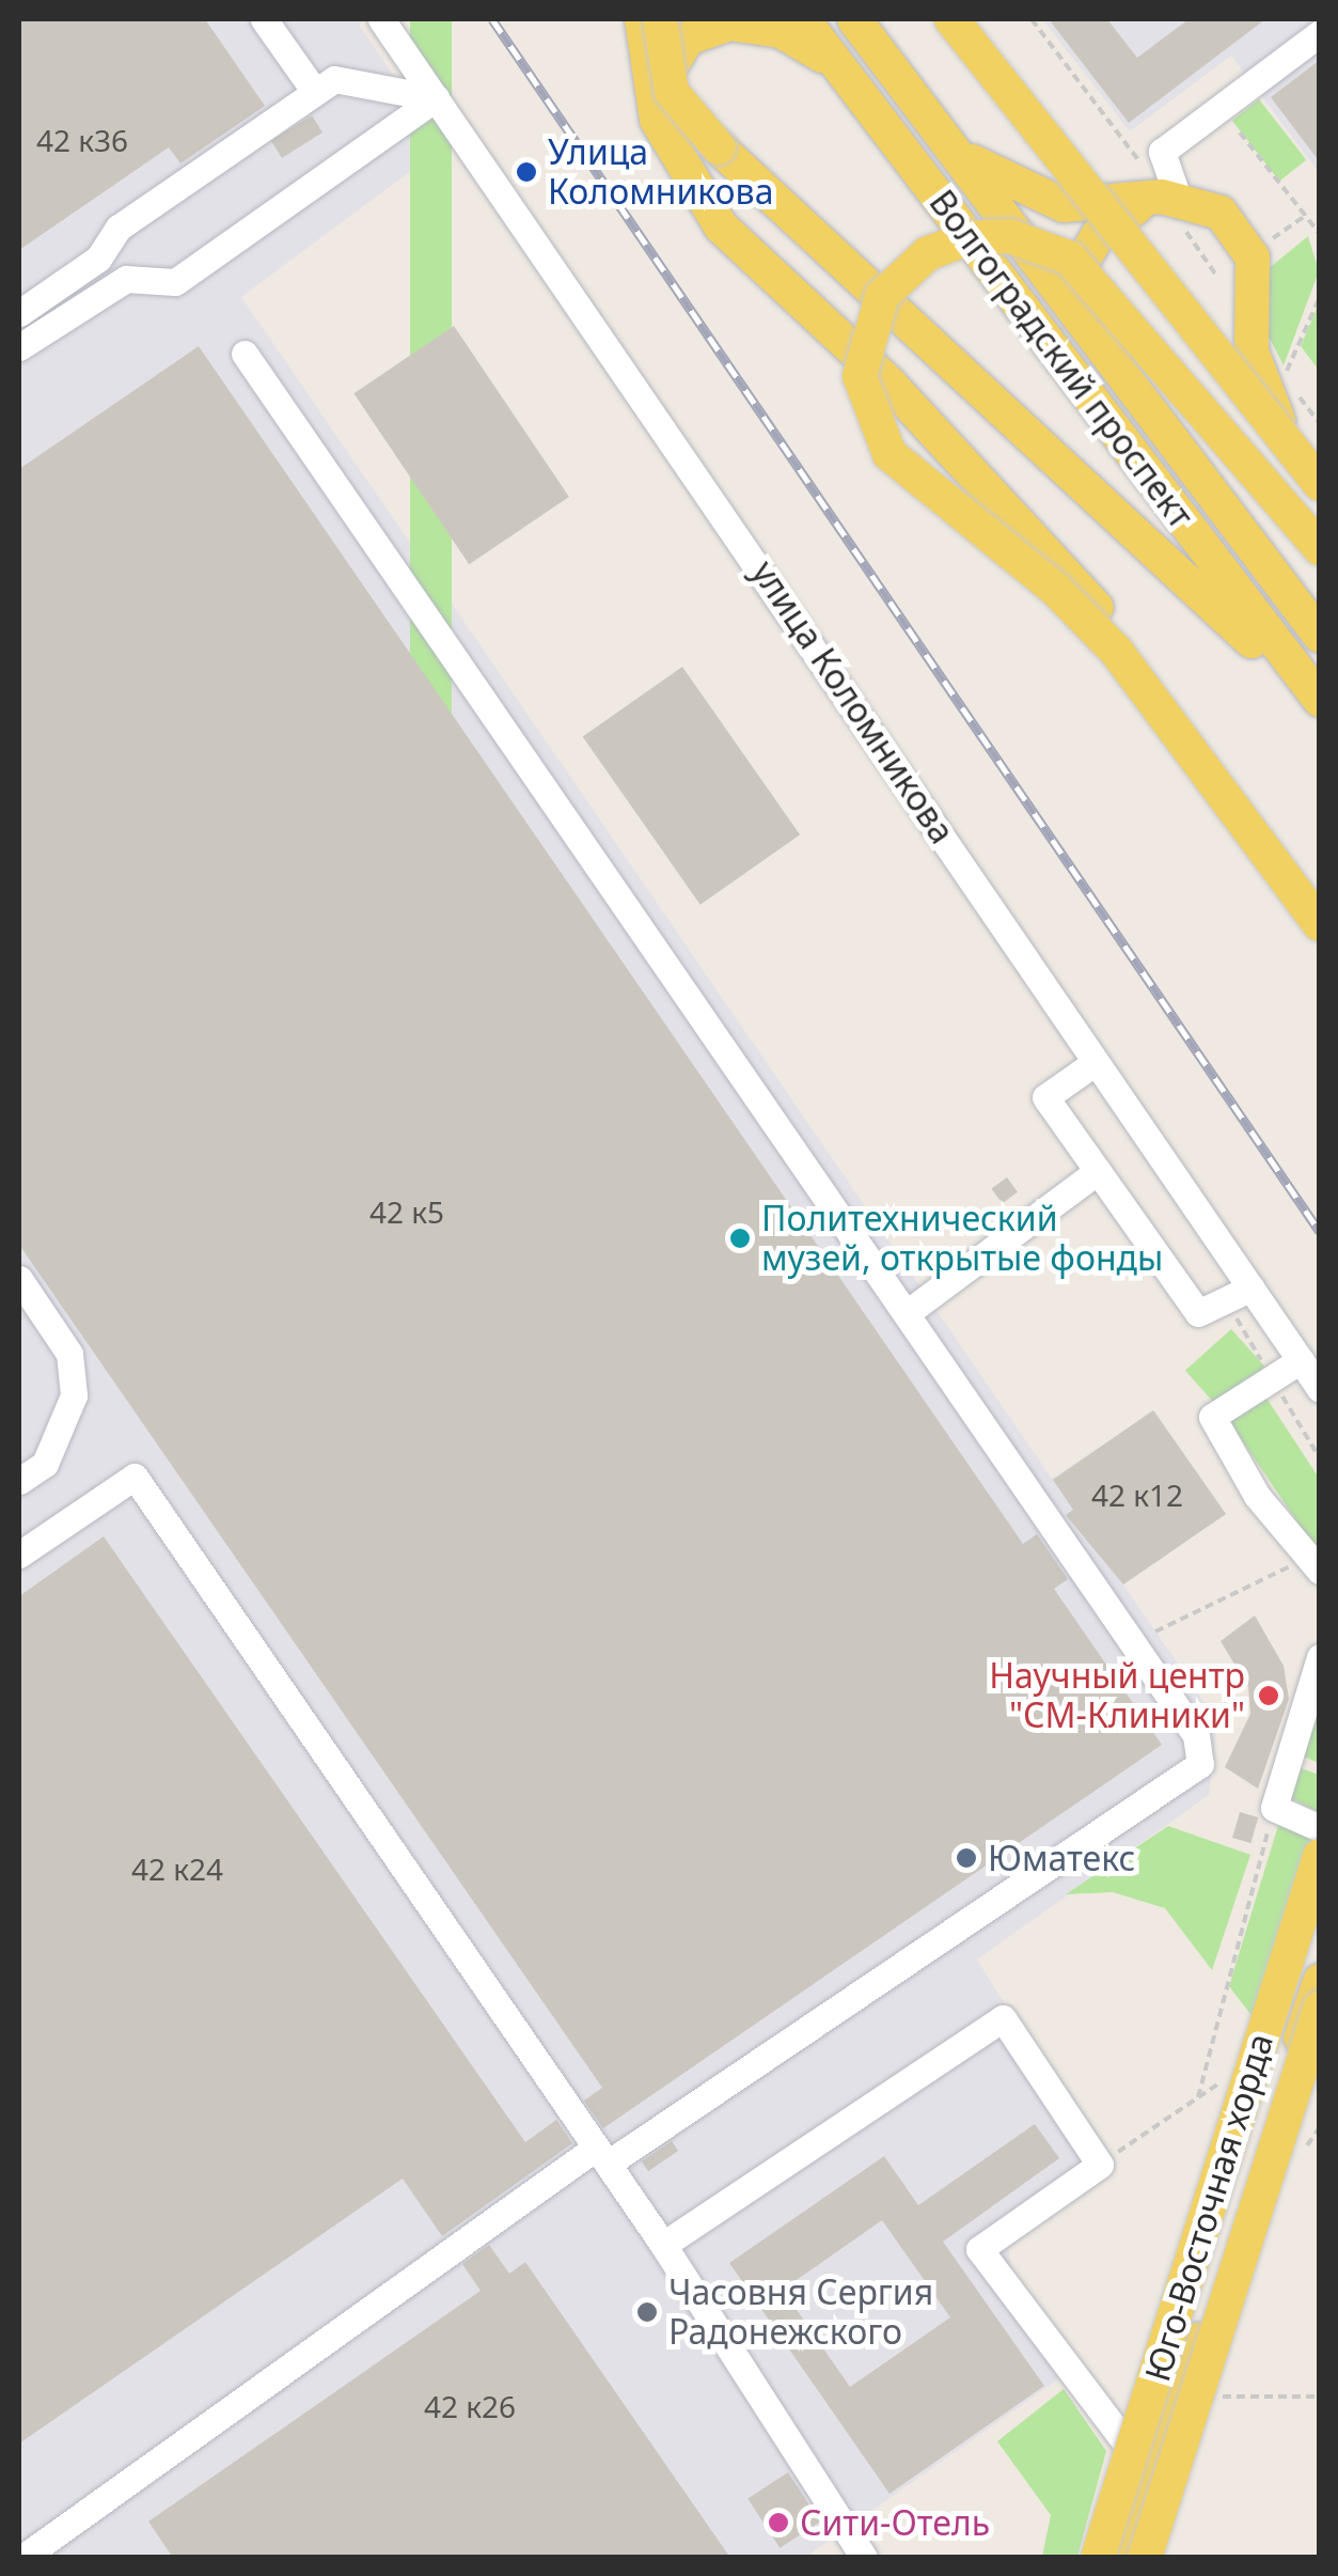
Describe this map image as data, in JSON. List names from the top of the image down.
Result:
{
  "streets": {
    "main road": ["Волгоградский проспект", "Юго-Восточная хорда"],
    "street": ["улица Коломникова"]
  },
  "places": [
    "Улица Коломникова",
    "Политехнический музей, открытые фонды",
    "Научный центр \"СМ-Клиники\"",
    "Юматекс",
    "Часовня Сергия Радонежского",
    "Сити-Отель"
  ],
  "house_numbers": [
    "42 к36",
    "42 к5",
    "42 к12",
    "42 к24",
    "42 к26"
  ]
}
